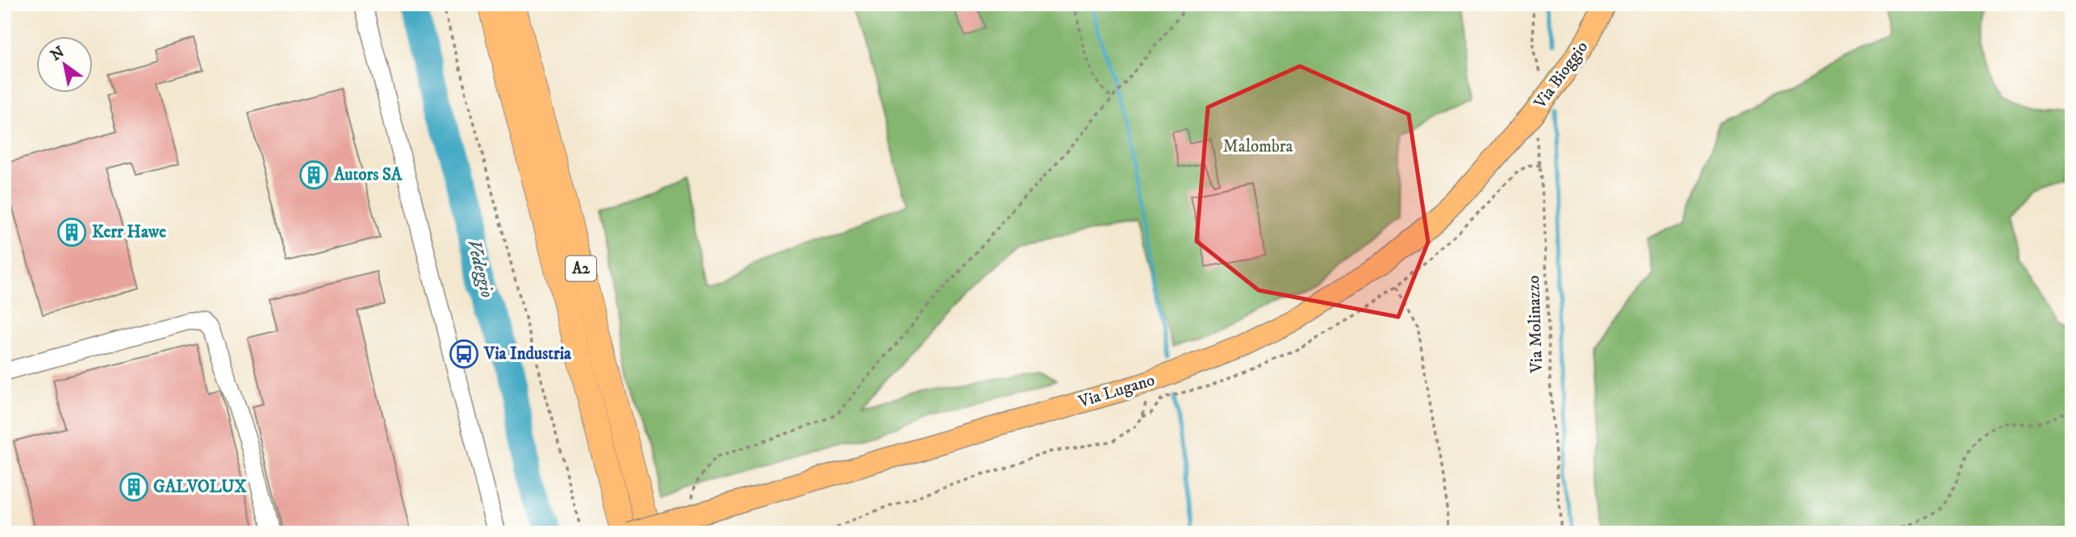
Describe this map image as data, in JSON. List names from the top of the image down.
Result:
{
  "streets": {
    "highway": ["A2"],
    "main road": ["Via Bioggio", "Via Lugano"],
    "path": ["Via Molinazzo"]
  },
  "crossings": [
    ["Via Bioggio", "Via Molinazzo"],
    ["Via Bioggio", "Via Lugano"],
    ["Via Molinazzo", "Via Lugano"]
  ],
  "water": ["Vedeggio"],
  "parks": ["Malombra"],
  "places": {
    "building": ["Autors SA", "Kerr Hawe", "GALVOLUX"],
    "bus stop": ["Via Industria"]
  },
  "north": "top left"
}
